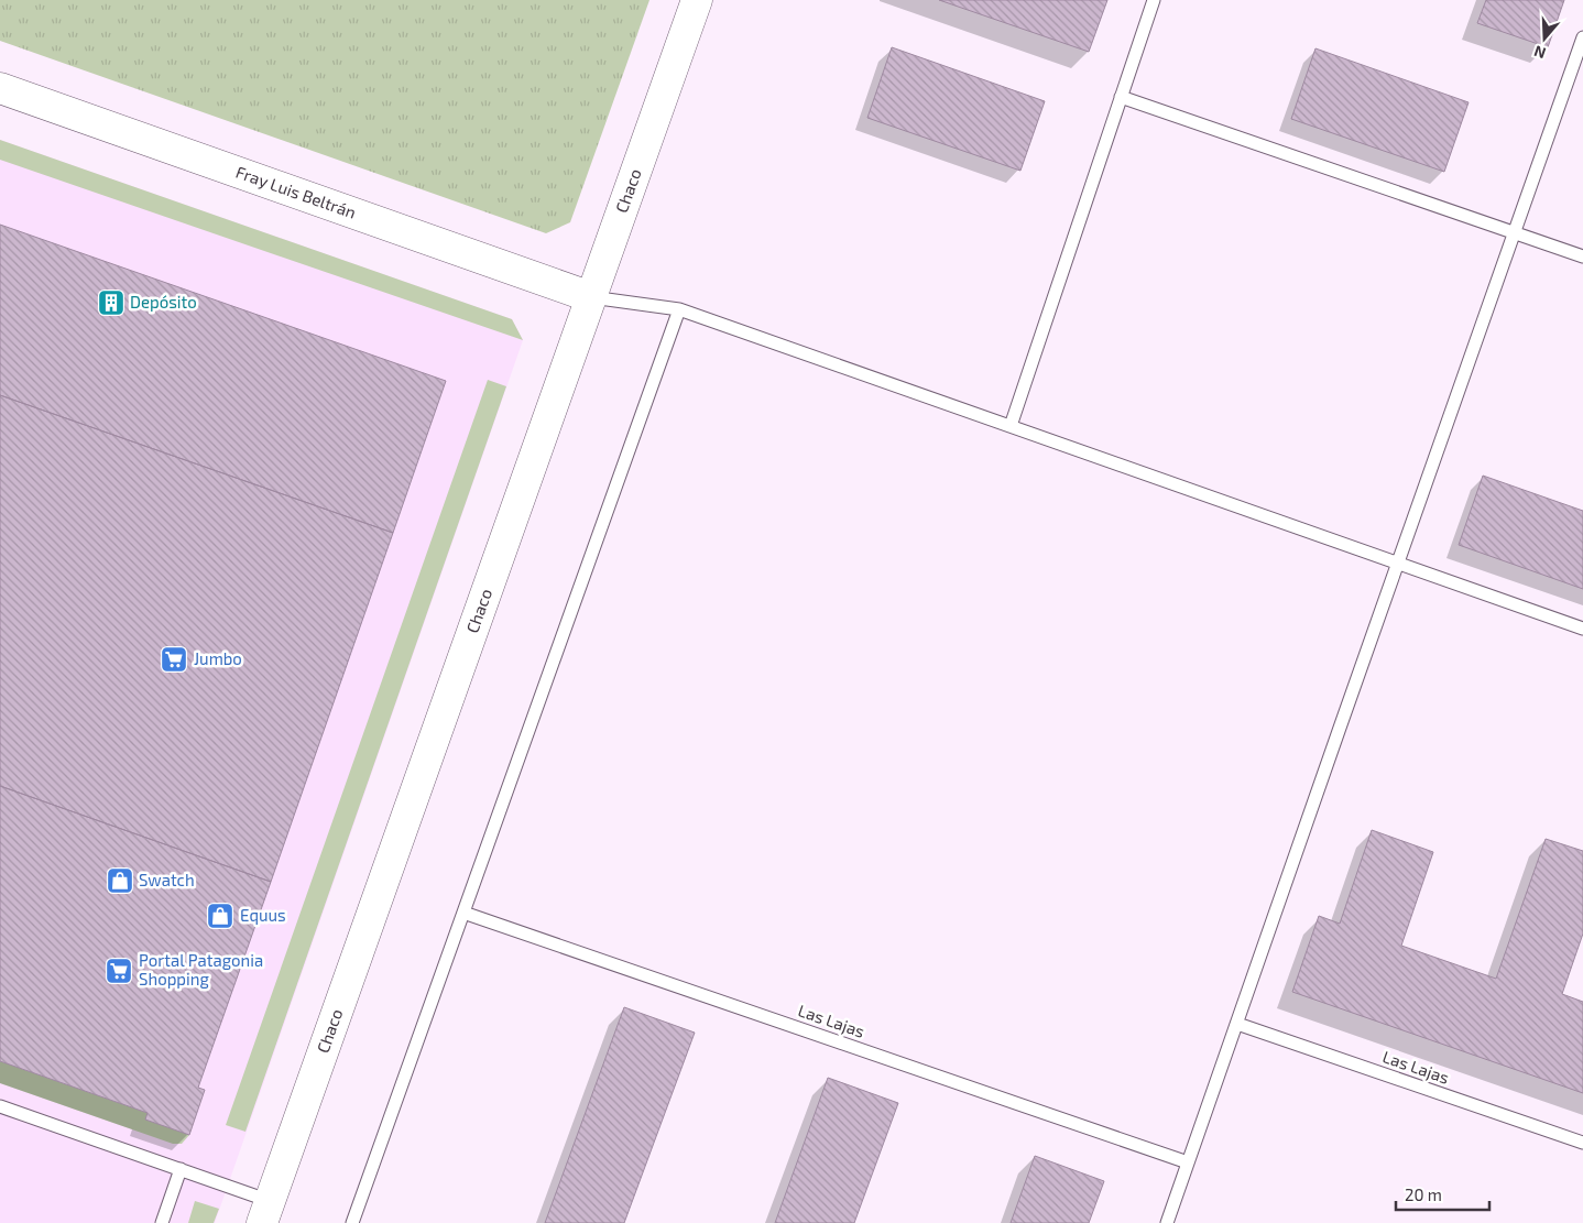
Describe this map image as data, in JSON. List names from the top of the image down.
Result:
{
  "streets": {
    "street": ["Chaco", "Fray Luis Beltrán"],
    "lane": ["Las Lajas"]
  },
  "crossings": [
    ["Chaco", "Fray Luis Beltrán"]
  ],
  "places": {
    "building": ["Depósito"],
    "supermarket": ["Jumbo", "Portal Patagonia Shopping"],
    "shop": ["Swatch", "Equus"]
  },
  "scale_bar": "20 m",
  "north": "bottom"
}
